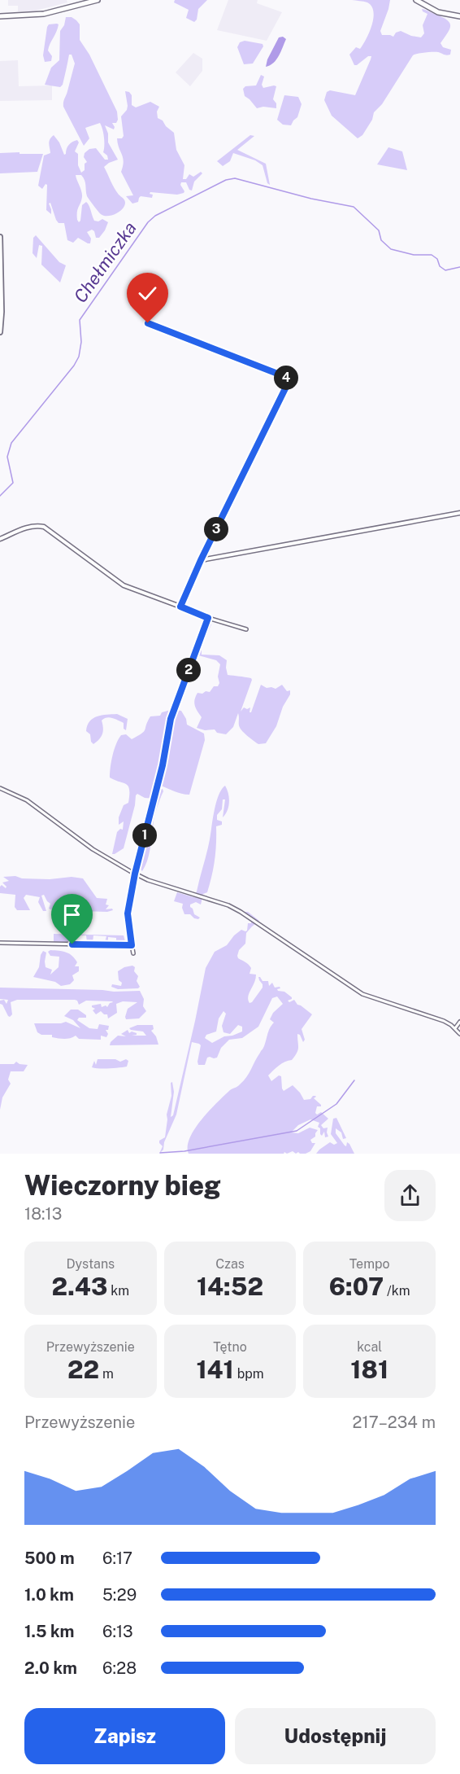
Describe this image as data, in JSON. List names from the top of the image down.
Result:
{
  "water": ["Chełmiczka"],
  "page": {
    "pins": [
      "4",
      "3",
      "2",
      "1"
    ],
    "heading": ["Wieczorny bieg", "18:13"],
    "stats": [
      ["Dystans", "2.43 km"],
      ["Czas", "14:52"],
      ["Tempo", "6:07 /km"],
      ["Przewyższenie", "22 m"],
      ["Tętno", "141 bpm"],
      ["kcal", "181"]
    ],
    "chart": ["Przewyższenie", "217–234 m"],
    "list": [
      {
        "name": "500 m",
        "note": "6:17"
      },
      {
        "name": "1.0 km",
        "note": "5:29"
      },
      {
        "name": "1.5 km",
        "note": "6:13"
      },
      {
        "name": "2.0 km",
        "note": "6:28"
      }
    ],
    "buttons": ["Zapisz", "Udostępnij"]
  }
}
